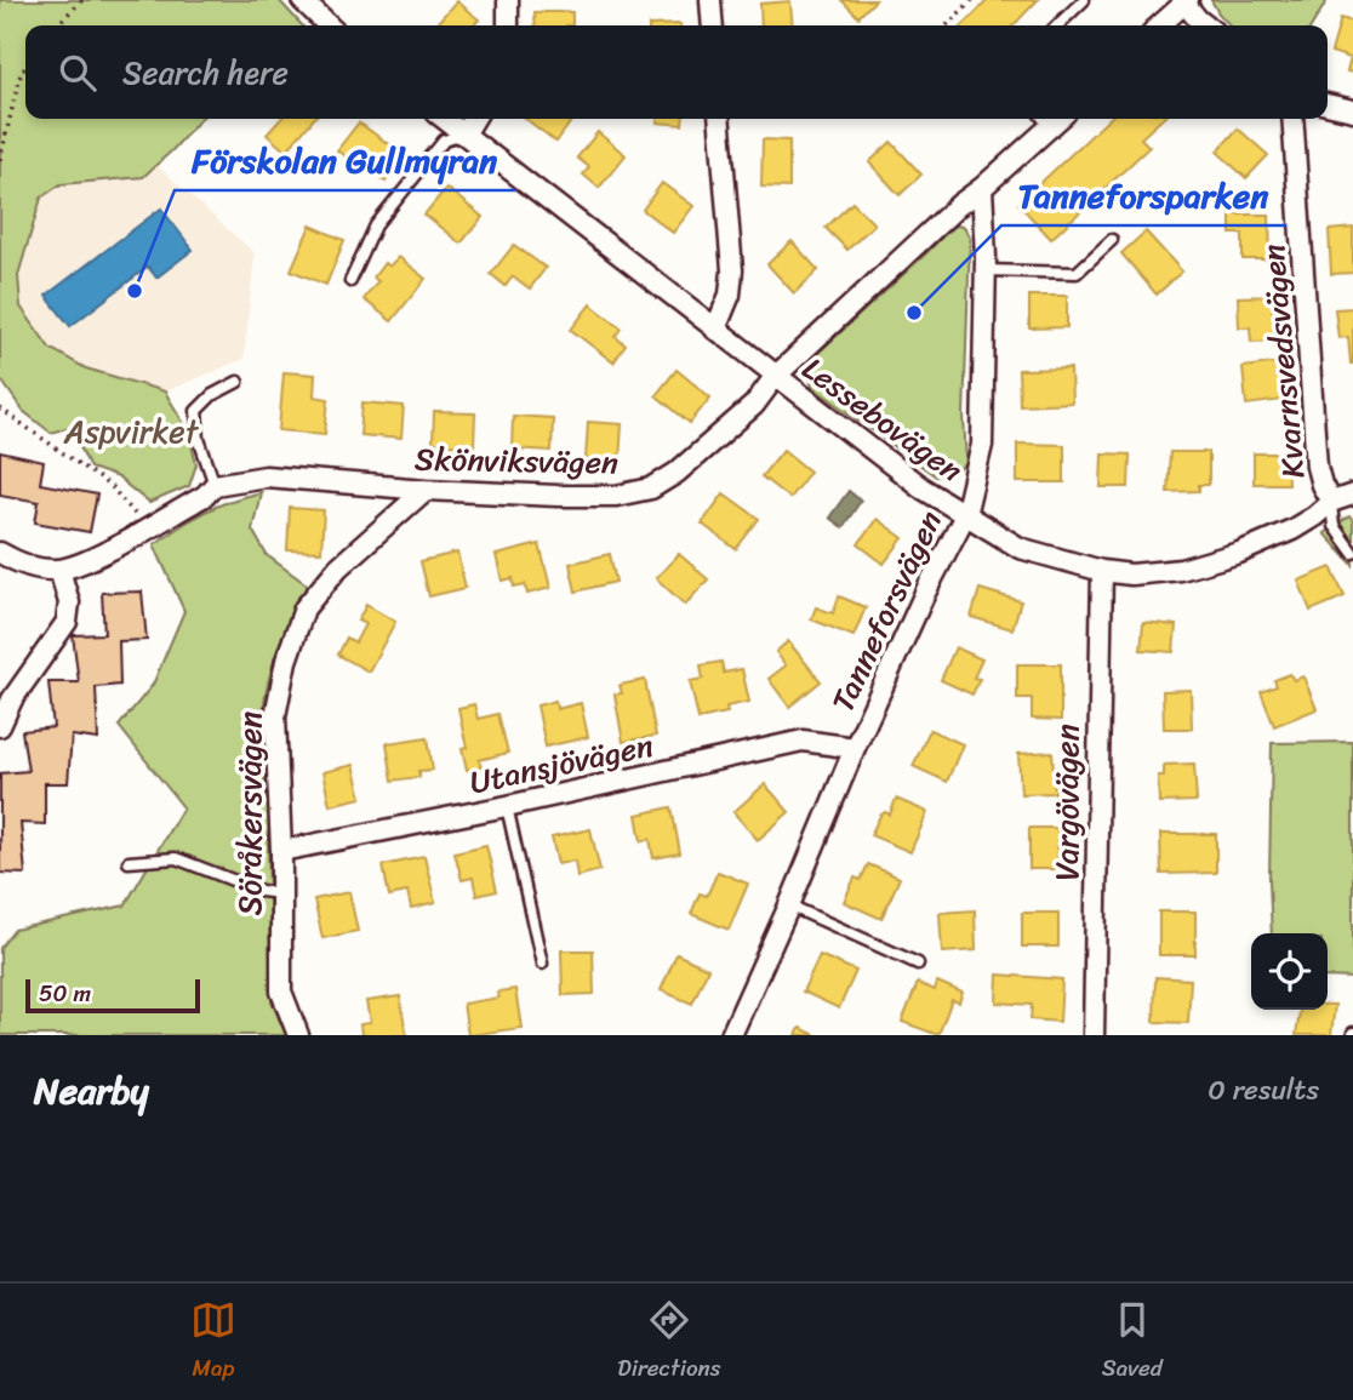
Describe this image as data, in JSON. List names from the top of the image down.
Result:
{
  "streets": {
    "street": [
      "Kvarnsvedsvägen",
      "Lessebovägen",
      "Skönviksvägen",
      "Tanneforsvägen",
      "Utansjövägen",
      "Vargövägen",
      "Söråkersvägen"
    ]
  },
  "crossings": [
    ["Kvarnsvedsvägen", "Lessebovägen"],
    ["Lessebovägen", "Skönviksvägen"],
    ["Lessebovägen", "Tanneforsvägen"],
    ["Lessebovägen", "Vargövägen"],
    ["Skönviksvägen", "Tanneforsvägen"],
    ["Skönviksvägen", "Söråkersvägen"],
    ["Tanneforsvägen", "Utansjövägen"],
    ["Utansjövägen", "Söråkersvägen"]
  ],
  "parks": ["Aspvirket"],
  "places": ["Förskolan Gullmyran", "Tanneforsparken"],
  "scale_bar": "50 m",
  "page": {
    "search": "Search here",
    "scale": "50 m",
    "heading": ["Nearby", "0 results"],
    "nav": ["Map", "Directions", "Saved"]
  }
}
